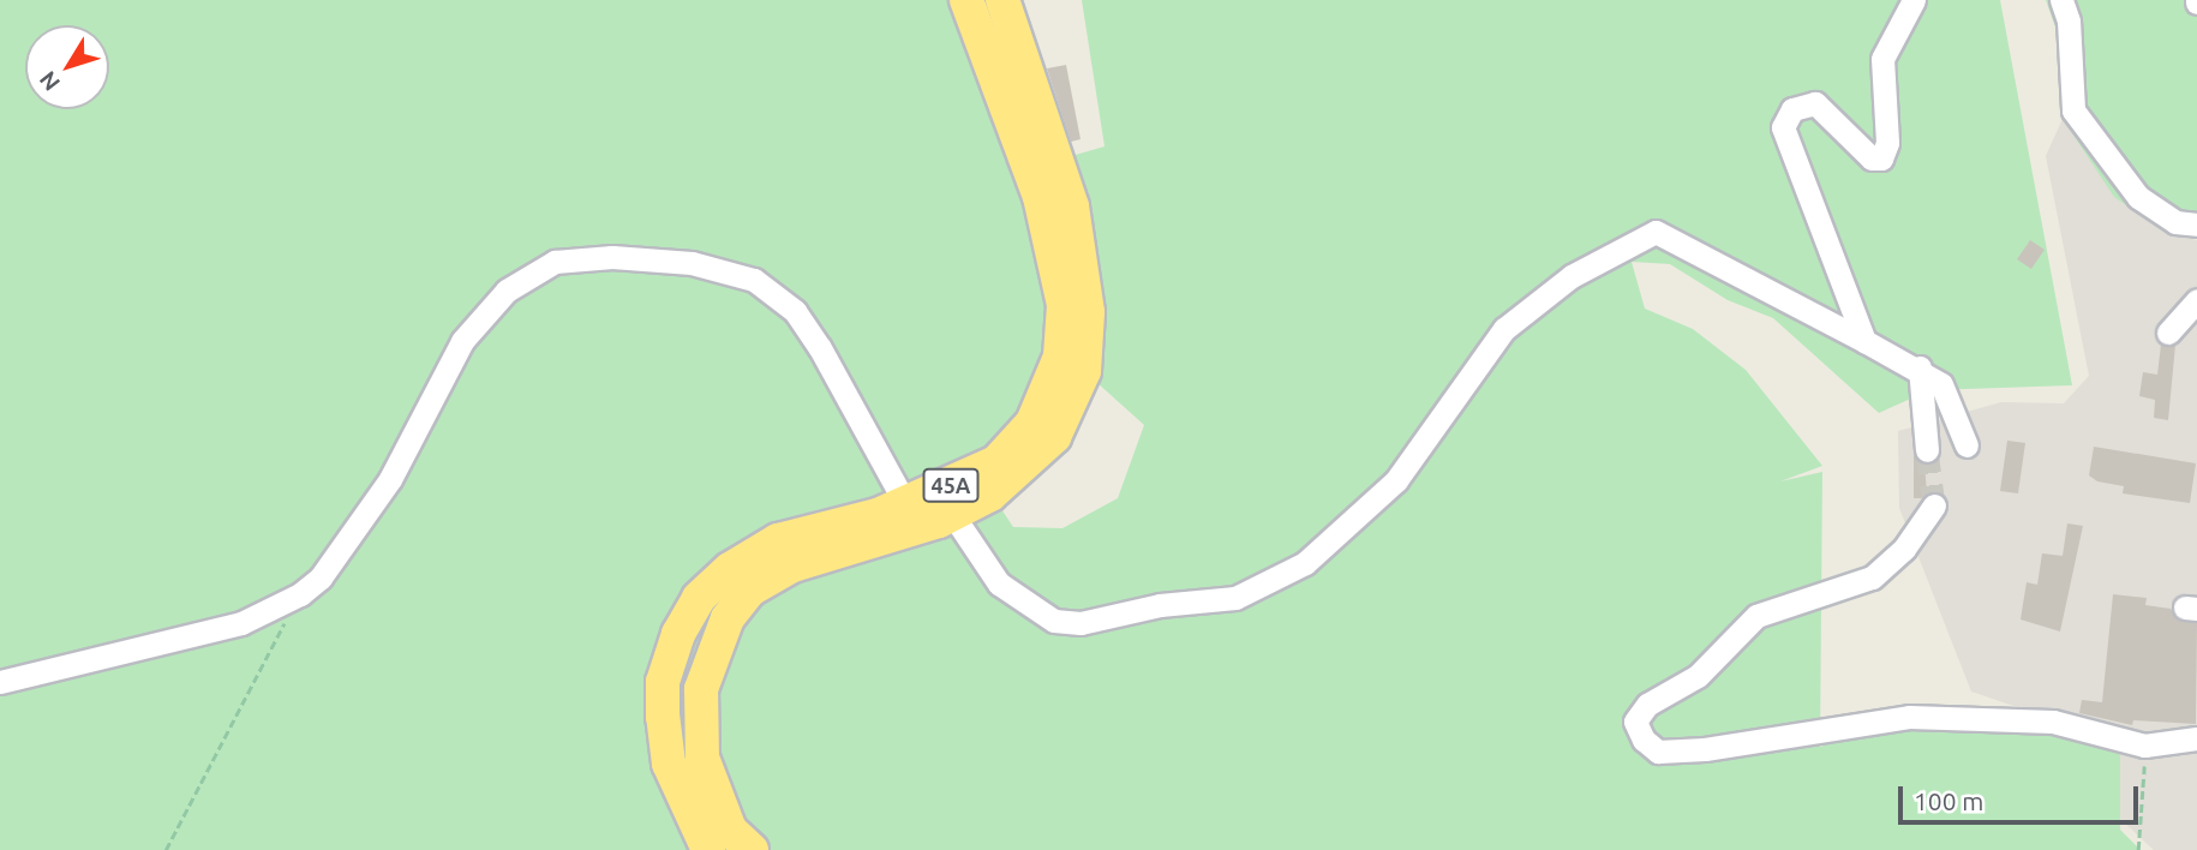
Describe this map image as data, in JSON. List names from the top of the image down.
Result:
{
  "streets": {
    "highway": ["45A"]
  },
  "scale_bar": "100 m",
  "north": "bottom left"
}
